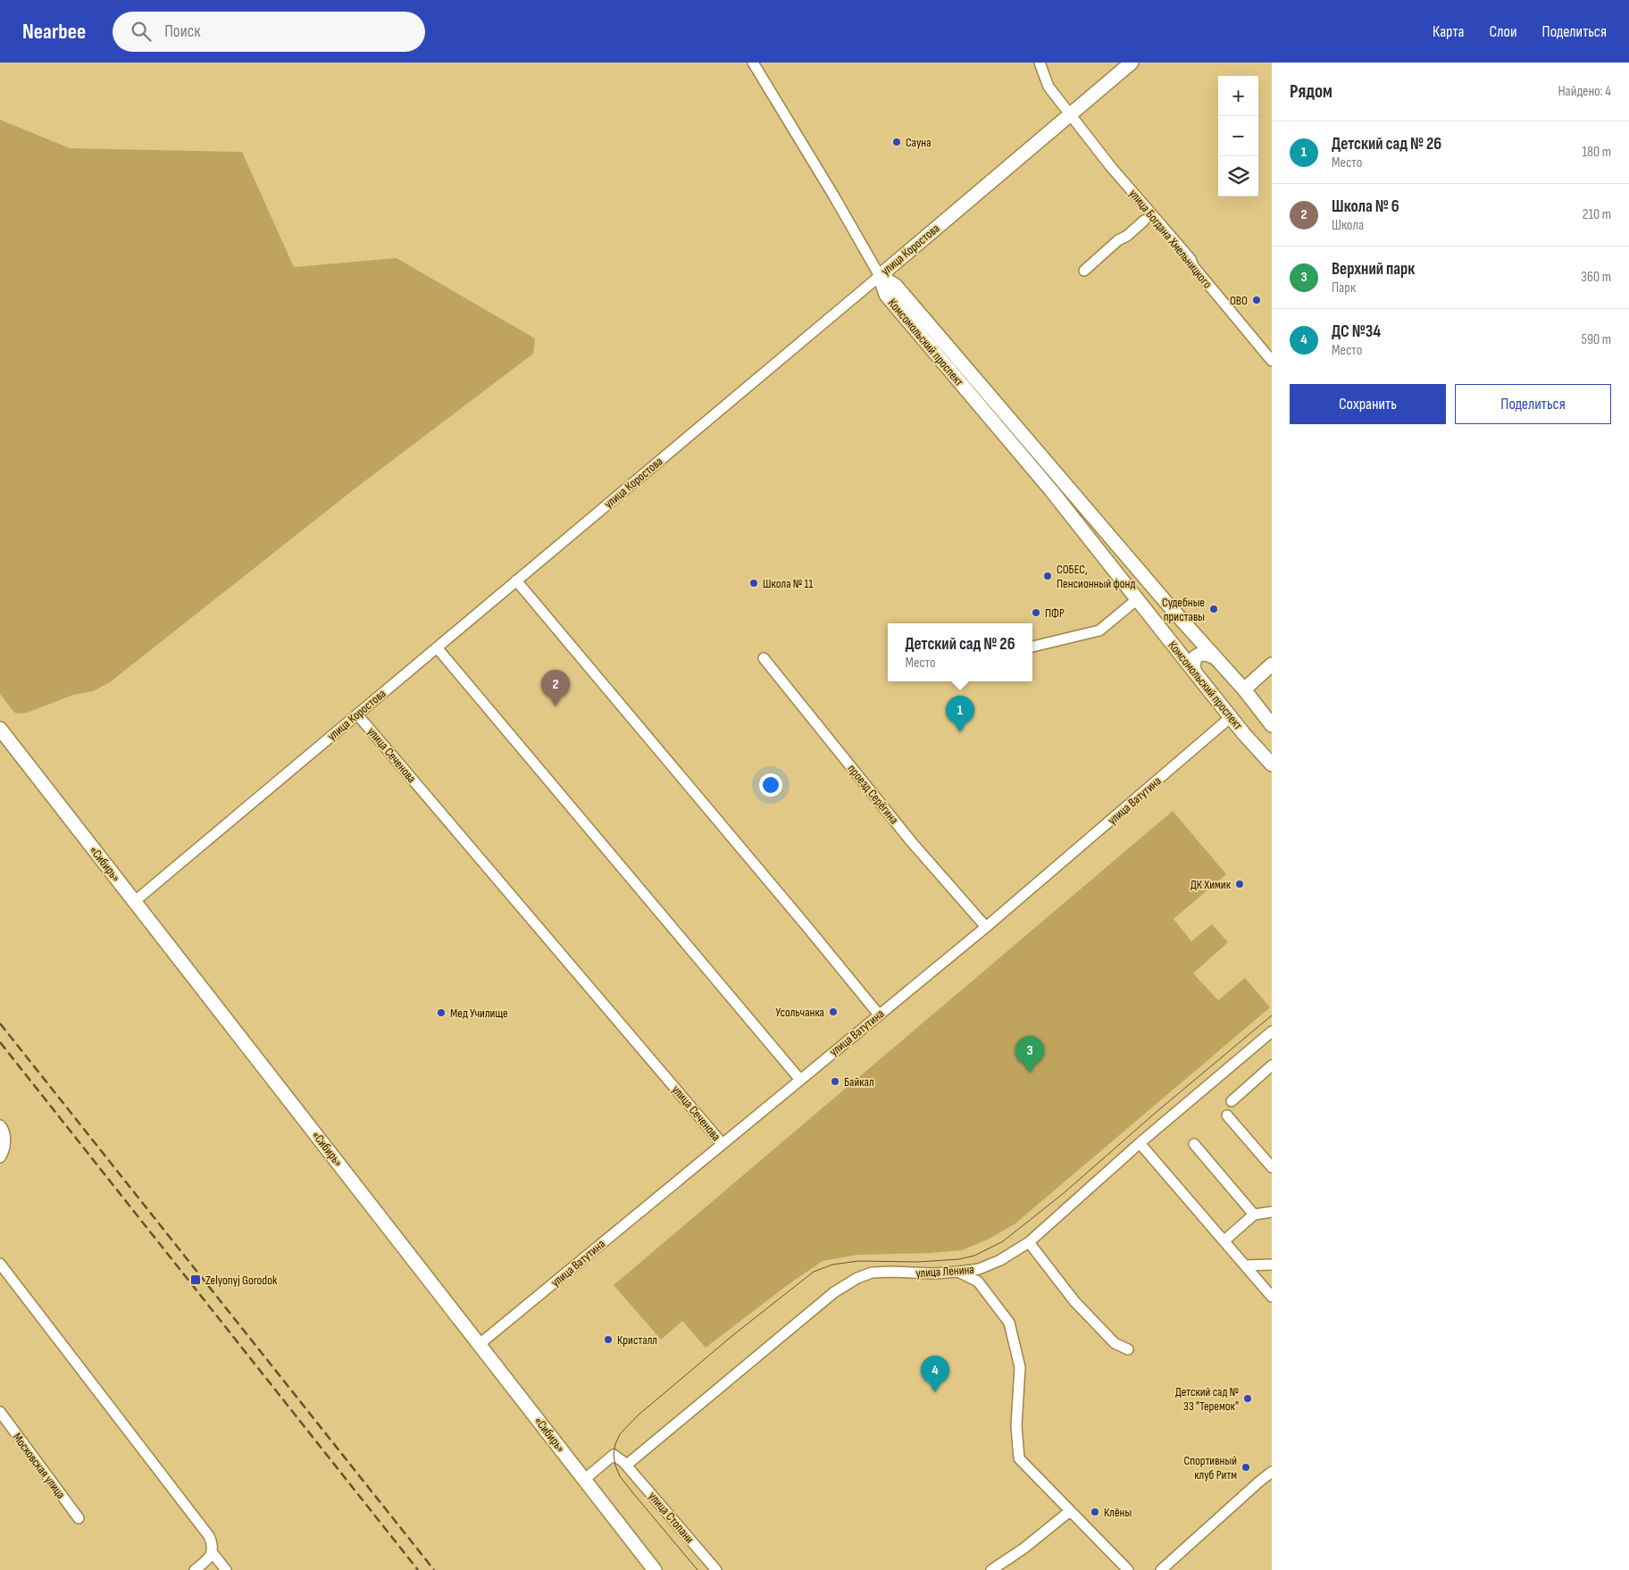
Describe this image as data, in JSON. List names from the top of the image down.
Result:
{
  "streets": {
    "main road": ["улица Коростова", "Комсомольский проспект", "«Сибирь»"],
    "street": [
      "улица Богдана Хмельницкого",
      "улица Сеченова",
      "проезд Серёгина",
      "улица Ватутина",
      "улица Ленина",
      "Московская улица",
      "улица Стопани"
    ]
  },
  "crossings": [
    ["улица Богдана Хмельницкого", "улица Коростова"],
    ["улица Коростова", "Комсомольский проспект"],
    ["улица Коростова", "улица Сеченова"],
    ["улица Коростова", "«Сибирь»"],
    ["Комсомольский проспект", "улица Ватутина"],
    ["улица Сеченова", "улица Ватутина"],
    ["проезд Серёгина", "улица Ватутина"],
    ["улица Ватутина", "«Сибирь»"],
    ["улица Ленина", "улица Стопани"]
  ],
  "places": {
    "other": [
      "Сауна",
      "ОВО",
      "СОБЕС, Пенсионный фонд",
      "Школа № 11",
      "Судебные приставы",
      "ПФР",
      "ДК Химик",
      "Усольчанка",
      "Мед Училище",
      "Байкал",
      "Кристалл",
      "Детский сад № 33 \"Теремок\"",
      "Спортивный клуб Ритм",
      "Клёны"
    ],
    "transit": ["Zelyonyj Gorodok"]
  },
  "page": {
    "header": "Nearbee",
    "search": "Поиск",
    "nav": ["Карта", "Слои", "Поделиться"],
    "heading": ["Рядом", "Найдено: 4"],
    "map_buttons": ["+", "−"],
    "list": [
      {
        "mark": "1",
        "name": "Детский сад № 26",
        "note": "Место",
        "value": "180 m"
      },
      {
        "mark": "2",
        "name": "Школа № 6",
        "note": "Школа",
        "value": "210 m"
      },
      {
        "mark": "3",
        "name": "Верхний парк",
        "note": "Парк",
        "value": "360 m"
      },
      {
        "mark": "4",
        "name": "ДС №34",
        "note": "Место",
        "value": "590 m"
      }
    ],
    "buttons": ["Сохранить", "Поделиться"],
    "popup": ["Детский сад № 26", "Место"],
    "pins": [
      "2",
      "1",
      "3",
      "4"
    ]
  }
}
